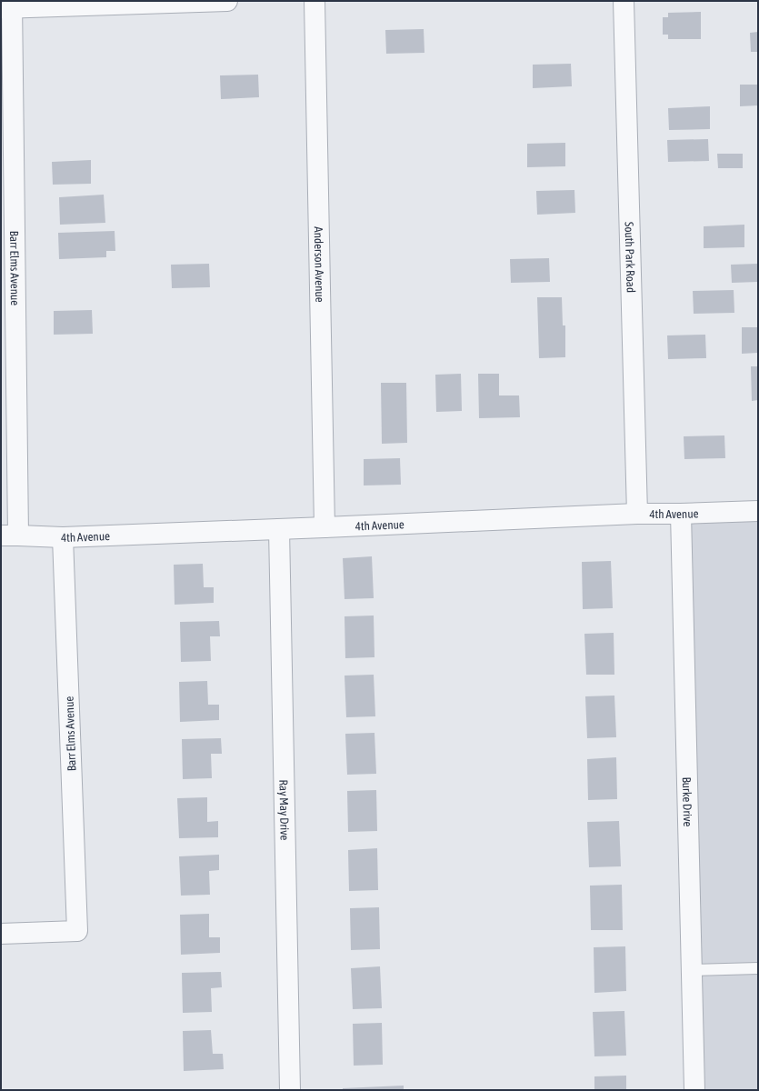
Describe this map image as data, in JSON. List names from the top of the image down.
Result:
{
  "streets": {
    "street": [
      "South Park Road",
      "Anderson Avenue",
      "Barr Elms Avenue",
      "4th Avenue",
      "Burke Drive",
      "Ray May Drive"
    ]
  },
  "crossings": [
    ["South Park Road", "4th Avenue"],
    ["Anderson Avenue", "4th Avenue"],
    ["Barr Elms Avenue", "4th Avenue"],
    ["4th Avenue", "Burke Drive"],
    ["4th Avenue", "Ray May Drive"]
  ]
}
